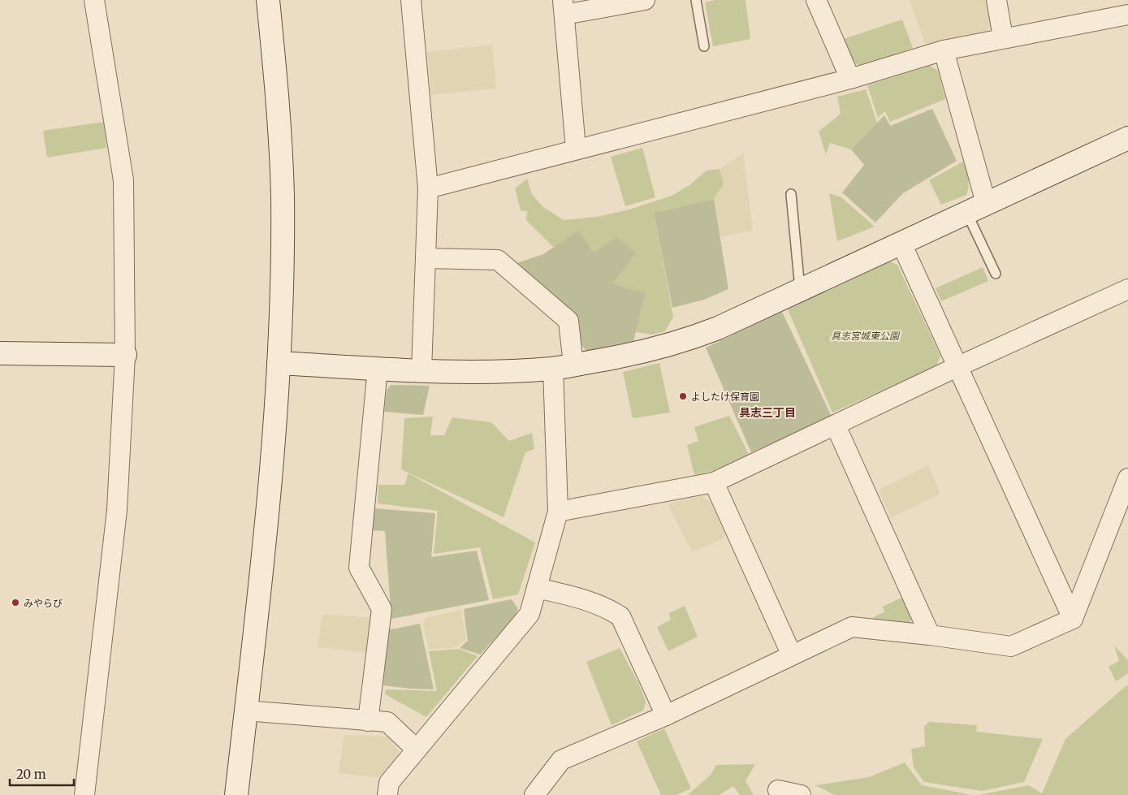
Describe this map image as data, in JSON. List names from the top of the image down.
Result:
{
  "districts": ["具志三丁目"],
  "parks": ["具志宮城東公園"],
  "places": ["よしたけ保育園", "みやらび"],
  "scale_bar": "20 m"
}
